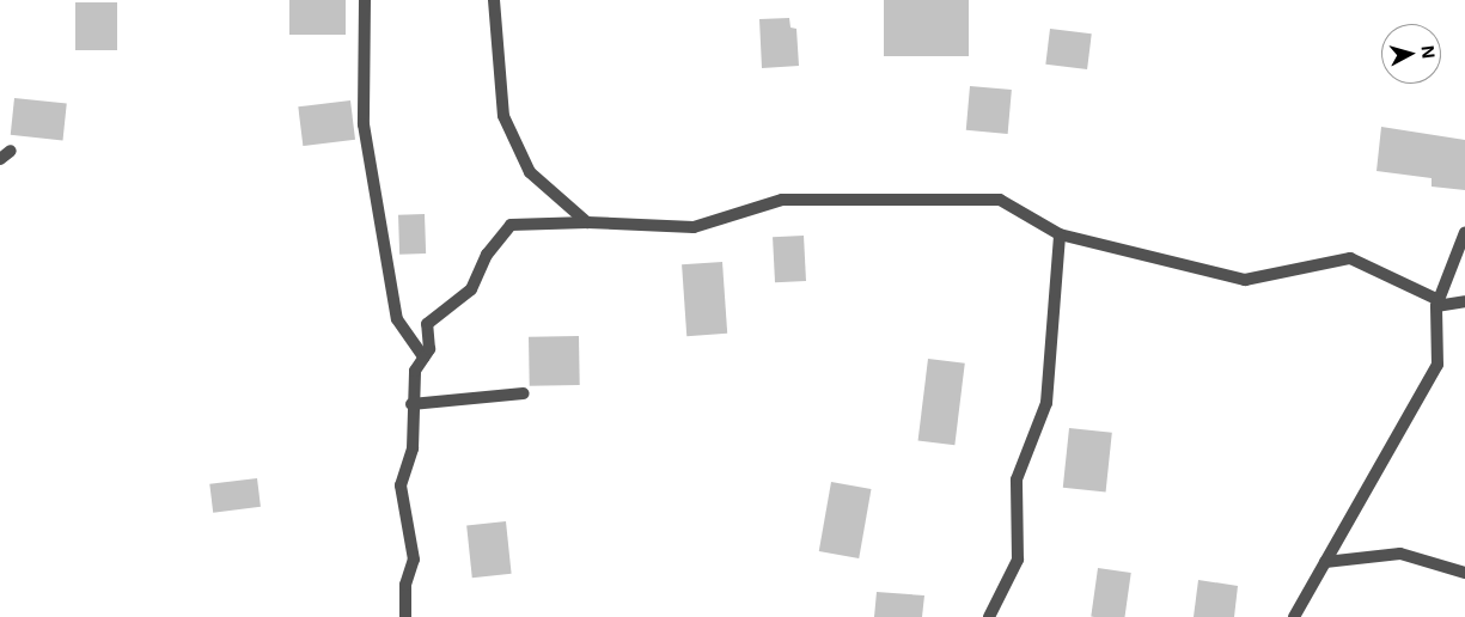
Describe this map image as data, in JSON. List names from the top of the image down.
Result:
{
  "north": "right"
}
